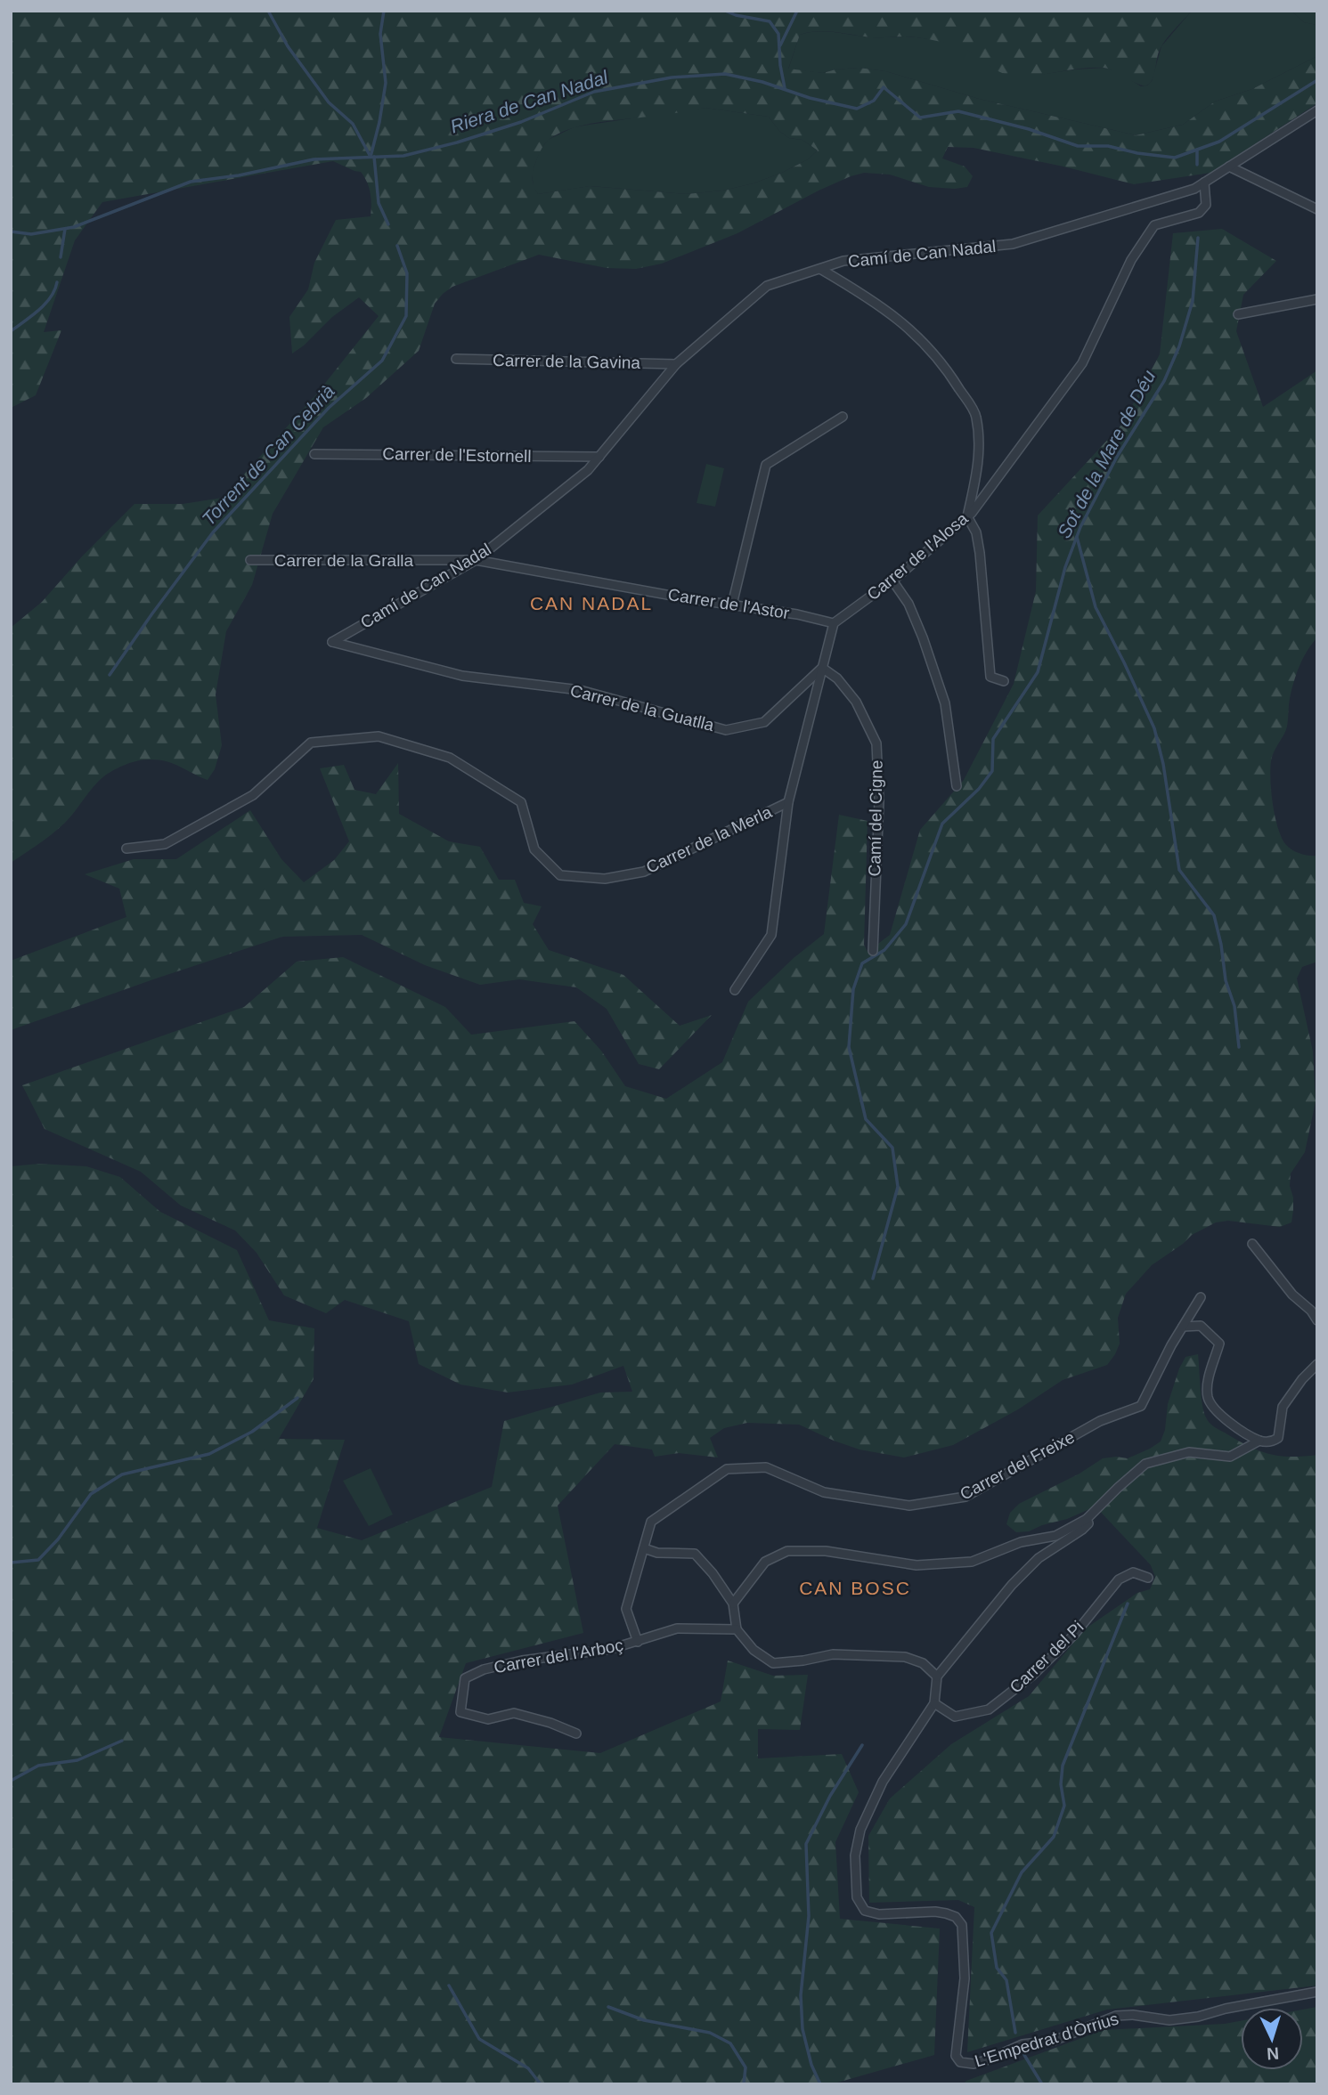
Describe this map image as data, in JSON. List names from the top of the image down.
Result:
{
  "streets": {
    "street": [
      "Camí de Can Nadal",
      "Carrer de la Gavina",
      "Carrer de l'Estornell",
      "Carrer de l'Alosa",
      "Carrer de la Gralla",
      "Carrer de l'Astor",
      "Carrer de la Guatlla",
      "Camí del Cigne",
      "Carrer de la Merla",
      "Carrer del Freixe",
      "Carrer del l'Arboç",
      "Carrer del Pi",
      "L'Empedrat d'Òrrius"
    ]
  },
  "crossings": [
    ["Camí de Can Nadal", "Carrer de la Gavina"],
    ["Camí de Can Nadal", "Carrer de l'Estornell"],
    ["Camí de Can Nadal", "Carrer de l'Alosa"],
    ["Camí de Can Nadal", "Carrer de la Gralla"],
    ["Camí de Can Nadal", "Carrer de l'Astor"],
    ["Camí de Can Nadal", "Carrer de la Guatlla"],
    ["Carrer de l'Alosa", "Carrer de l'Astor"],
    ["Carrer de la Gralla", "Carrer de l'Astor"],
    ["Carrer de la Guatlla", "Camí del Cigne"],
    ["Carrer del Freixe", "Carrer del l'Arboç"],
    ["Carrer del Pi", "L'Empedrat d'Òrrius"]
  ],
  "districts": ["CAN NADAL", "CAN BOSC"],
  "water": ["Riera de Can Nadal", "Sot de la Mare de Déu", "Torrent de Can Cebrià"],
  "north": "bottom"
}
